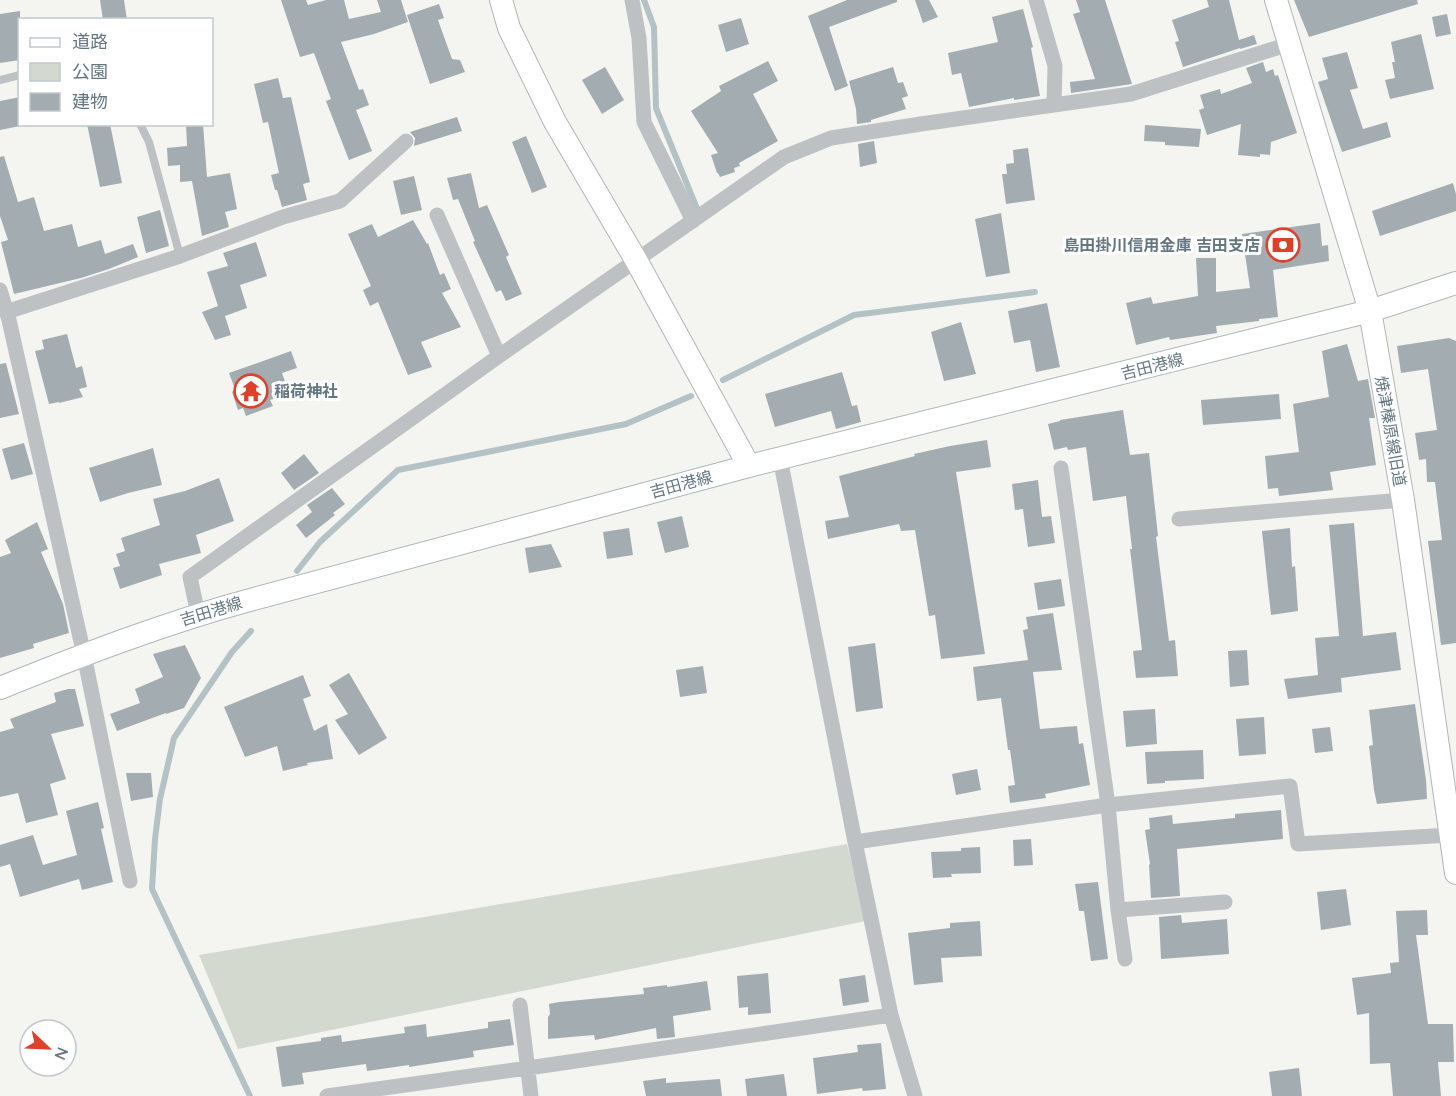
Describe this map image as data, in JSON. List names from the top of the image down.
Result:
{
  "streets": {
    "main road": ["吉田港線", "焼津榛原線旧道"]
  },
  "crossings": [
    ["吉田港線", "焼津榛原線旧道"]
  ],
  "places": {
    "bank": ["島田掛川信用金庫 吉田支店"],
    "temple": ["稲荷神社"]
  },
  "legend": ["道路", "公園", "建物"],
  "north": "bottom right"
}
